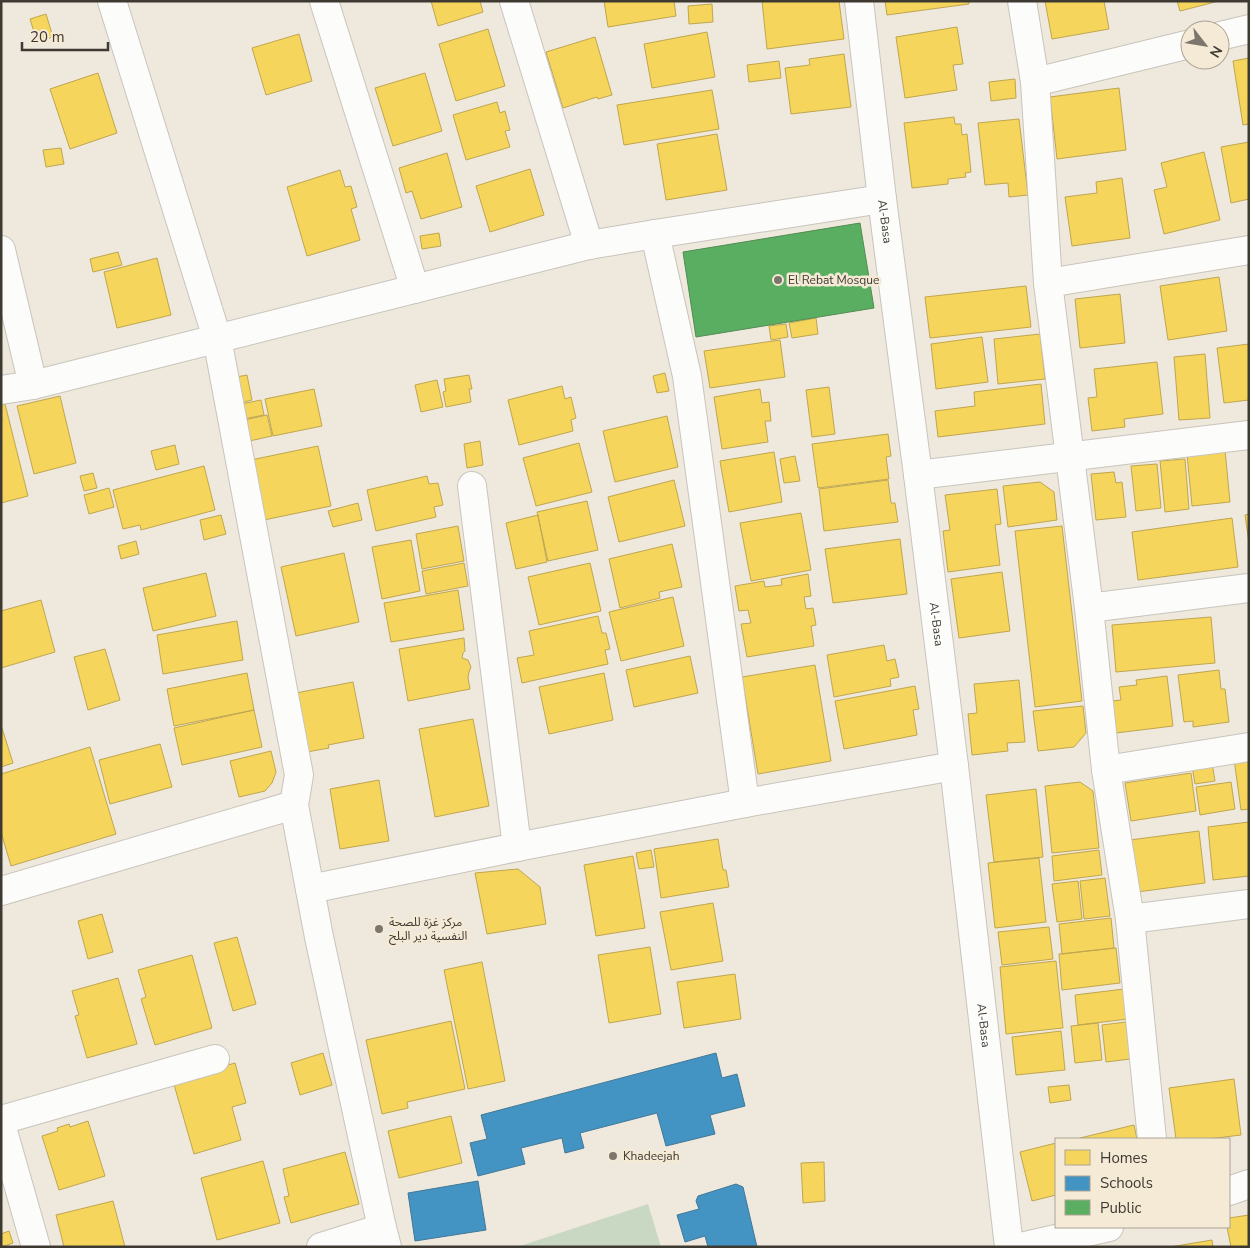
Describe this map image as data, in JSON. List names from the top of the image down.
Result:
{
  "streets": {
    "street": ["Al-Basa"]
  },
  "places": ["El Rebat Mosque", "مركز غزة للصحة النفسية دير البلح", "Khadeejah"],
  "legend": ["Homes", "Schools", "Public"],
  "scale_bar": "20 m",
  "north": "bottom right"
}
